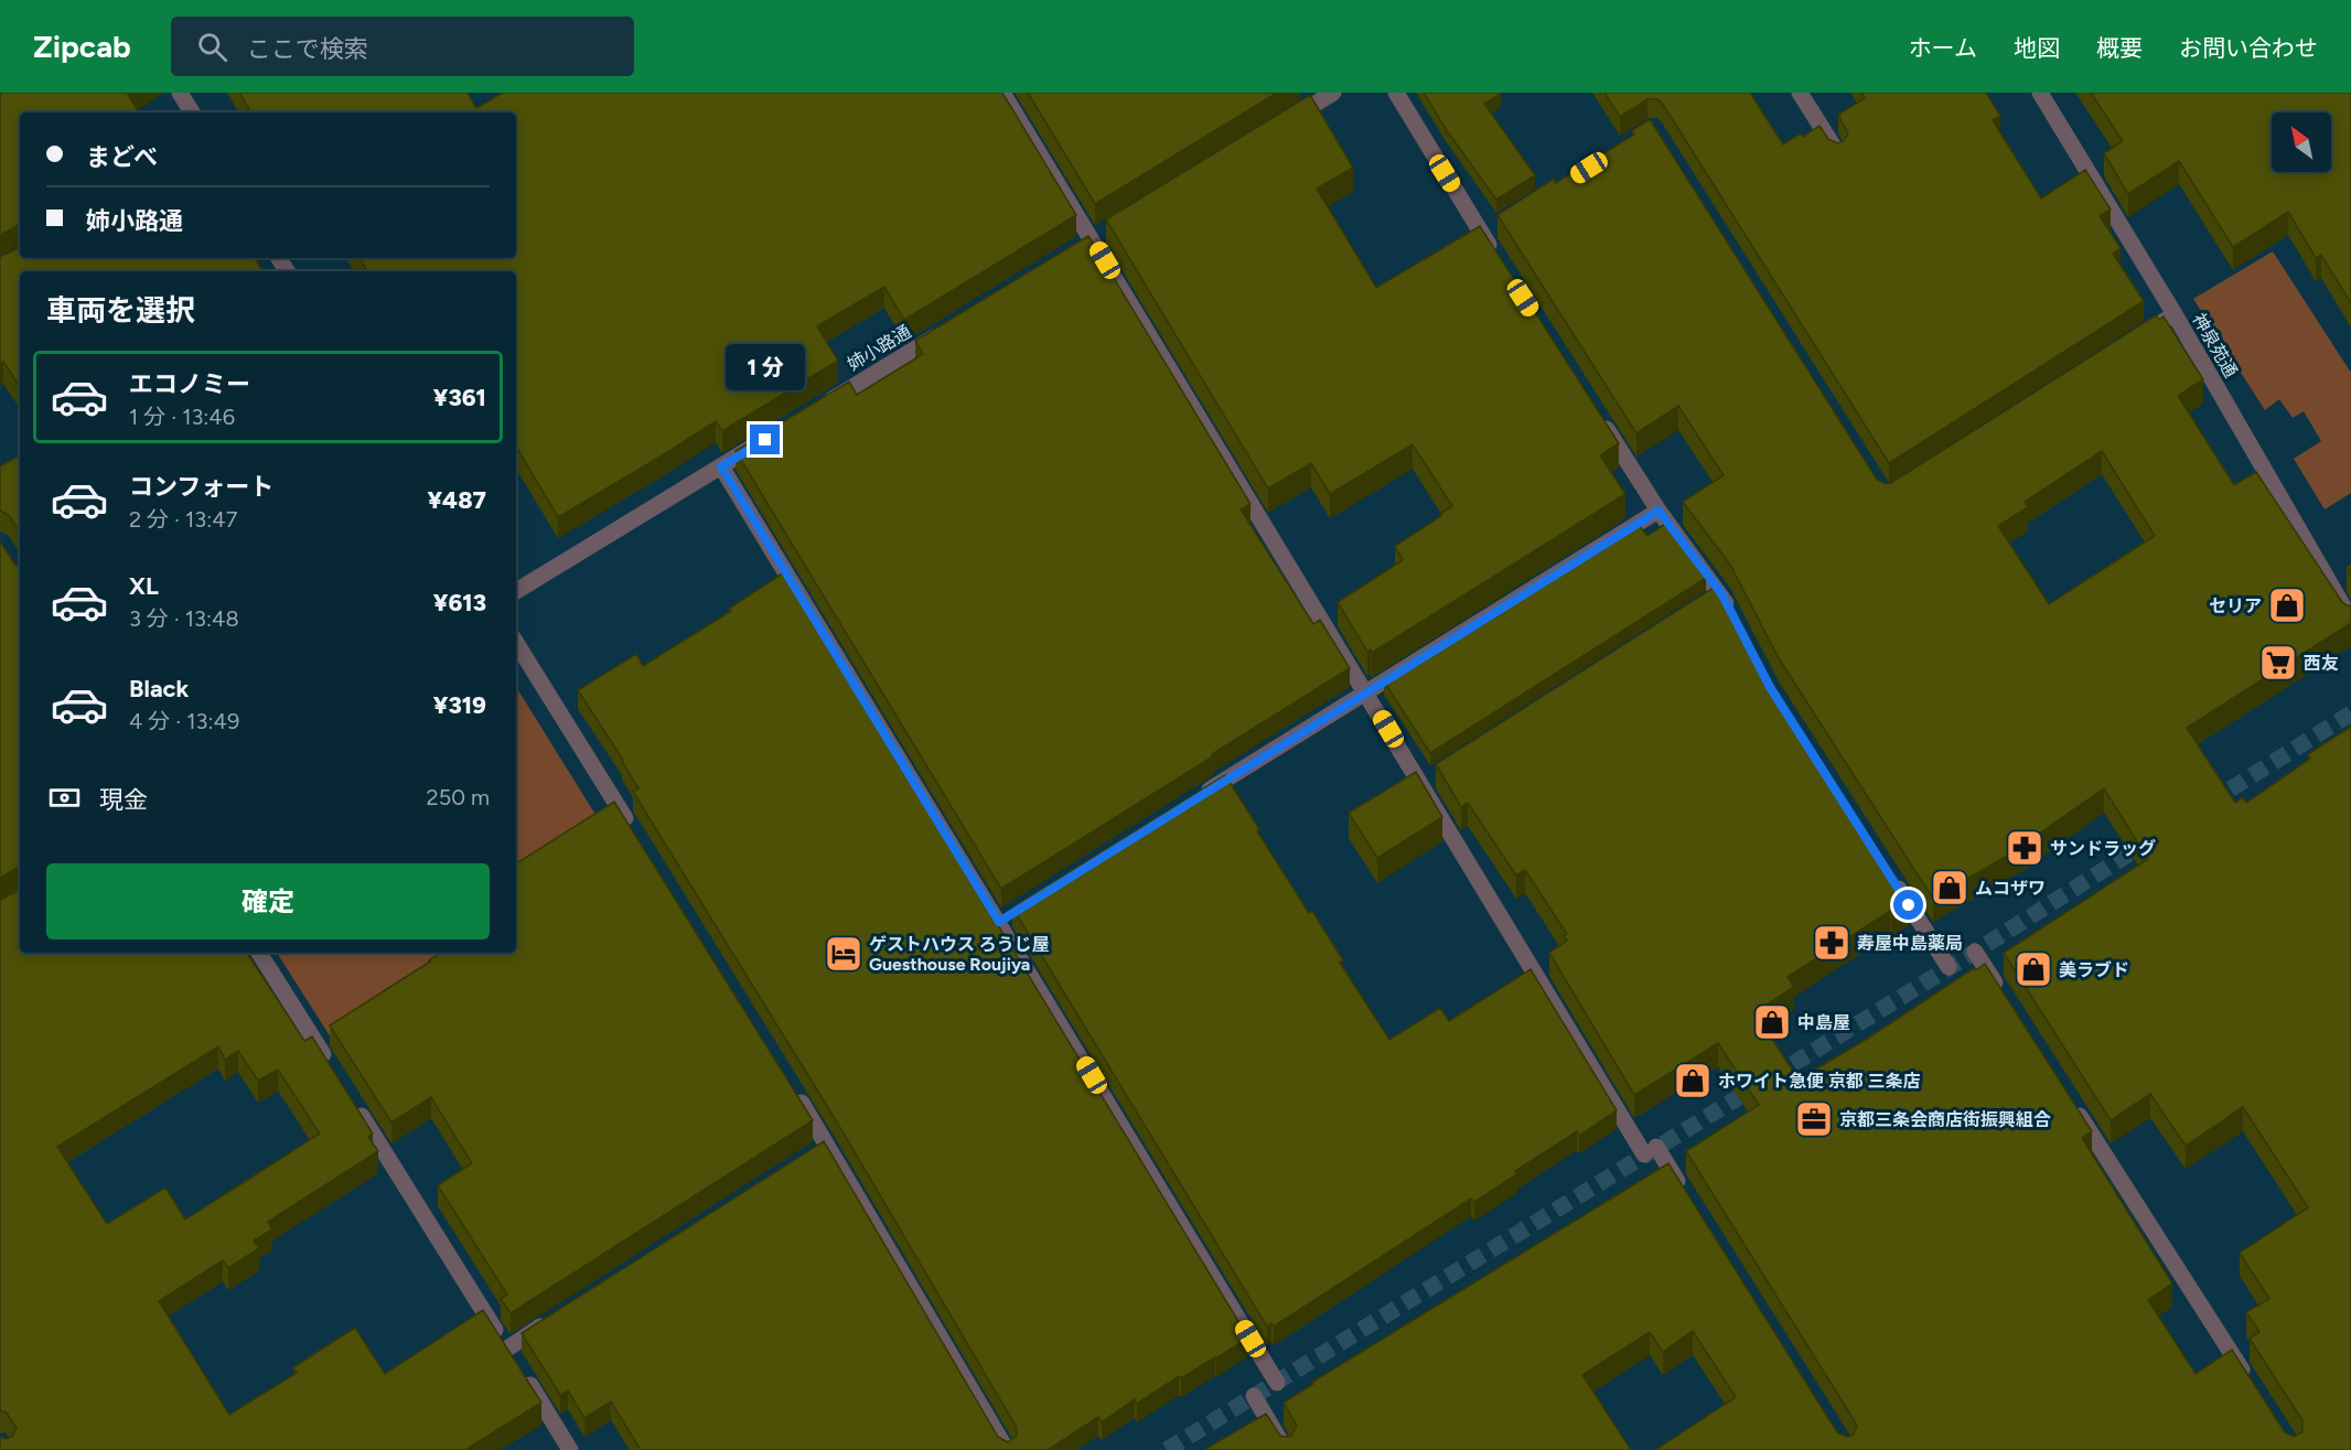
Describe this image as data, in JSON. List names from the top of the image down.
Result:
{
  "streets": {
    "street": ["神泉苑通", "姉小路通"]
  },
  "places": {
    "shop": [
      "セリア",
      "ムコザワ",
      "美ラブド",
      "中島屋",
      "ホワイト急便 京都 三条店"
    ],
    "supermarket": ["西友"],
    "pharmacy": ["サンドラッグ", "寿屋中島薬局"],
    "hotel": ["ゲストハウス ろうじ屋 Guesthouse Roujiya"],
    "office": ["京都三条会商店街振興組合"]
  },
  "north": "top left",
  "page": {
    "header": "Zipcab",
    "search": "ここで検索",
    "nav": [
      "ホーム",
      "地図",
      "概要",
      "お問い合わせ"
    ],
    "banner": ["まどべ", "姉小路通"],
    "heading": "車両を選択",
    "bubble": "1 分",
    "list": [
      {
        "name": "エコノミー",
        "note": "1 分 · 13:46",
        "value": "¥361"
      },
      {
        "name": "コンフォート",
        "note": "2 分 · 13:47",
        "value": "¥487"
      },
      {
        "name": "XL",
        "note": "3 分 · 13:48",
        "value": "¥613"
      },
      {
        "name": "Black",
        "note": "4 分 · 13:49",
        "value": "¥319"
      }
    ],
    "pay": ["現金", "250 m"],
    "buttons": "確定"
  }
}
